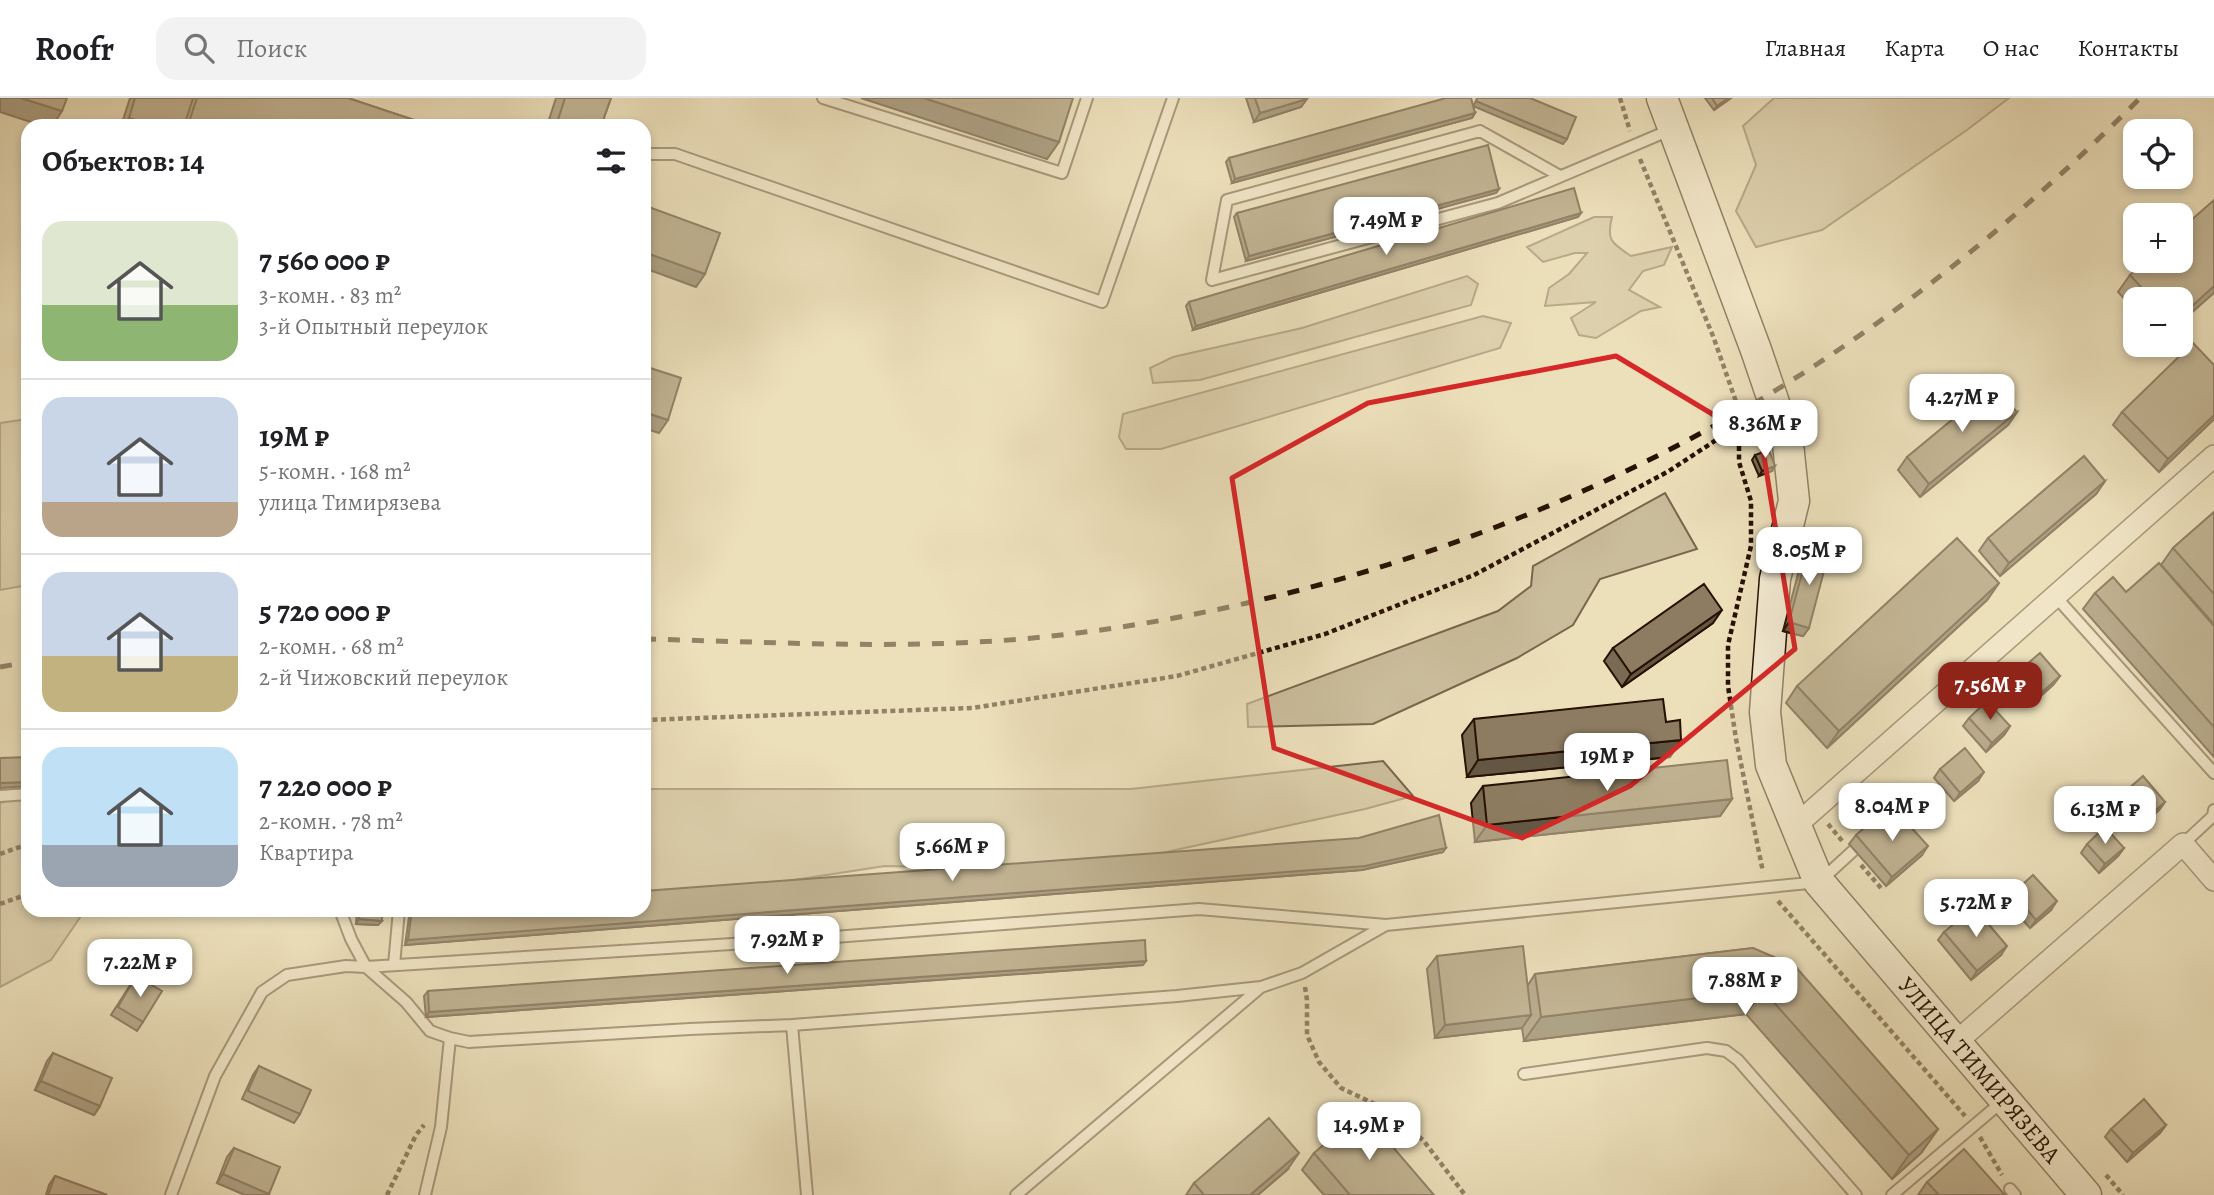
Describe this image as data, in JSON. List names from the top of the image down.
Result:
{
  "streets": {
    "main road": ["УЛИЦА ТИМИРЯЗЕВА"]
  },
  "page": {
    "header": "Roofr",
    "search": "Поиск",
    "nav": [
      "Главная",
      "Карта",
      "О нас",
      "Контакты"
    ],
    "map_buttons": ["+", "−"],
    "heading": "Объектов: 14",
    "price": [
      "7.49M ₽",
      "4.27M ₽",
      "8.36M ₽",
      "8.05M ₽",
      "7.56M ₽",
      "19M ₽",
      "8.04M ₽",
      "6.13M ₽",
      "5.66M ₽",
      "5.72M ₽",
      "7.92M ₽",
      "7.22M ₽",
      "7.88M ₽",
      "14.9M ₽"
    ],
    "list": [
      {
        "name": "7 560 000 ₽",
        "note": "3-комн. · 83 m² · 3-й Опытный переулок"
      },
      {
        "name": "19M ₽",
        "note": "5-комн. · 168 m² · улица Тимирязева"
      },
      {
        "name": "5 720 000 ₽",
        "note": "2-комн. · 68 m² · 2-й Чижовский переулок"
      },
      {
        "name": "7 220 000 ₽",
        "note": "2-комн. · 78 m² · Квартира"
      }
    ]
  }
}
